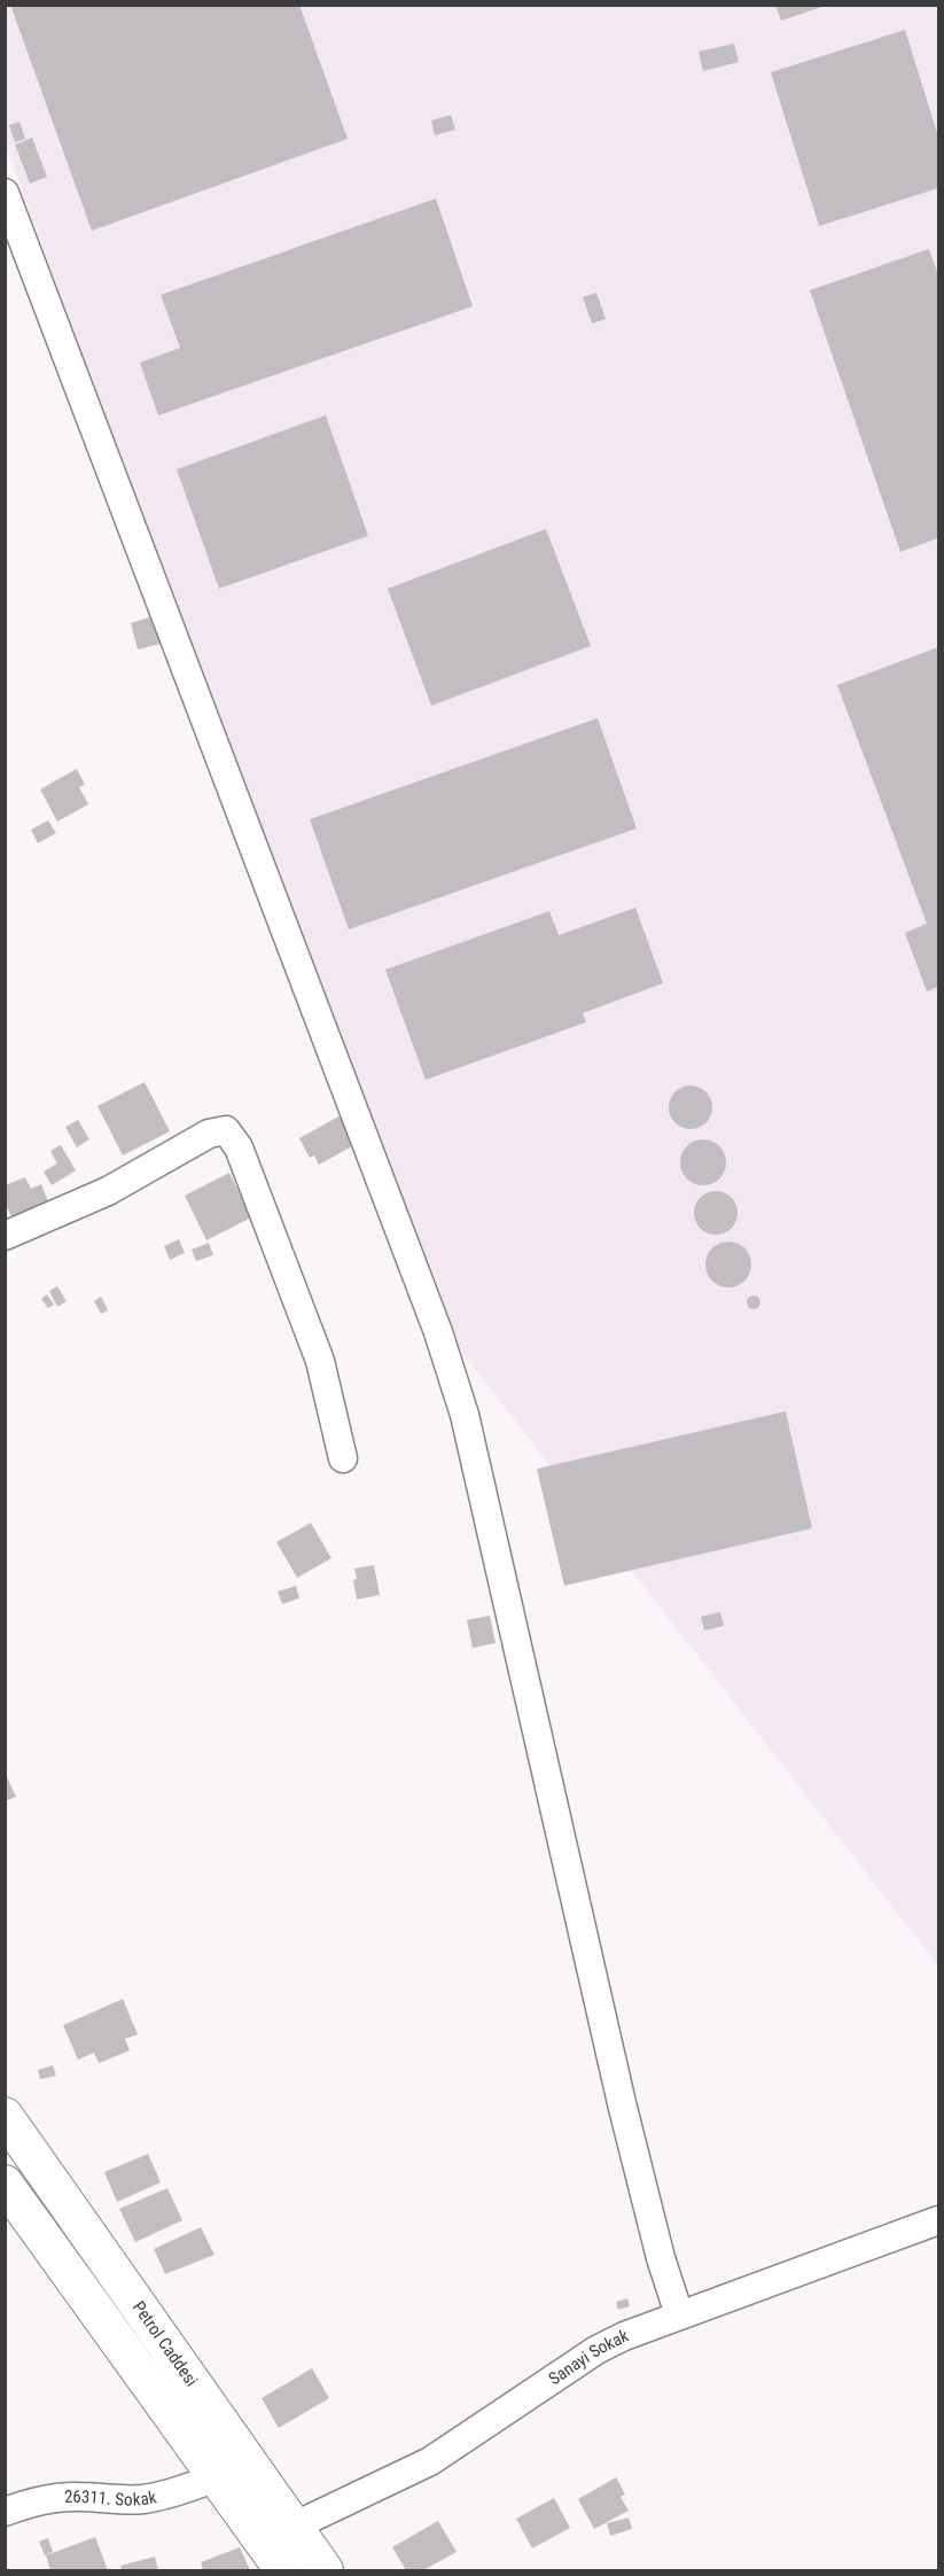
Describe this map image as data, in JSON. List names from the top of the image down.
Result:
{
  "streets": {
    "main road": ["Petrol Caddesi"],
    "street": ["Sanayi Sokak", "26311. Sokak"]
  },
  "crossings": [
    ["Petrol Caddesi", "Sanayi Sokak"],
    ["Petrol Caddesi", "26311. Sokak"]
  ]
}
